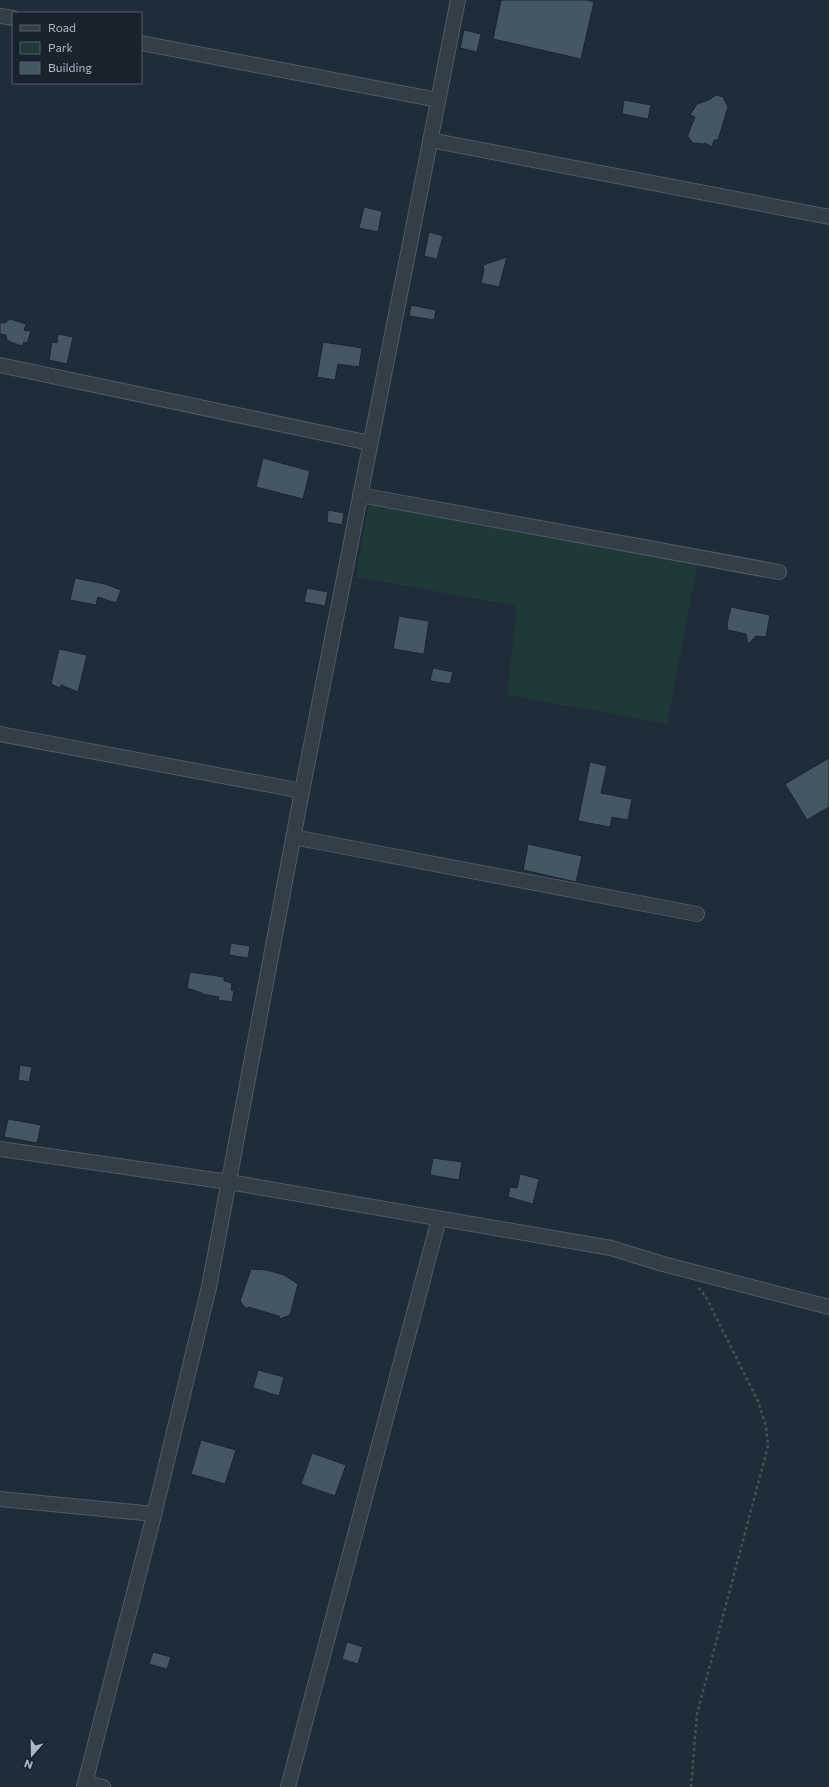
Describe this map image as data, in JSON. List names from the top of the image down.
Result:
{
  "legend": ["Road", "Park", "Building"],
  "north": "bottom"
}
